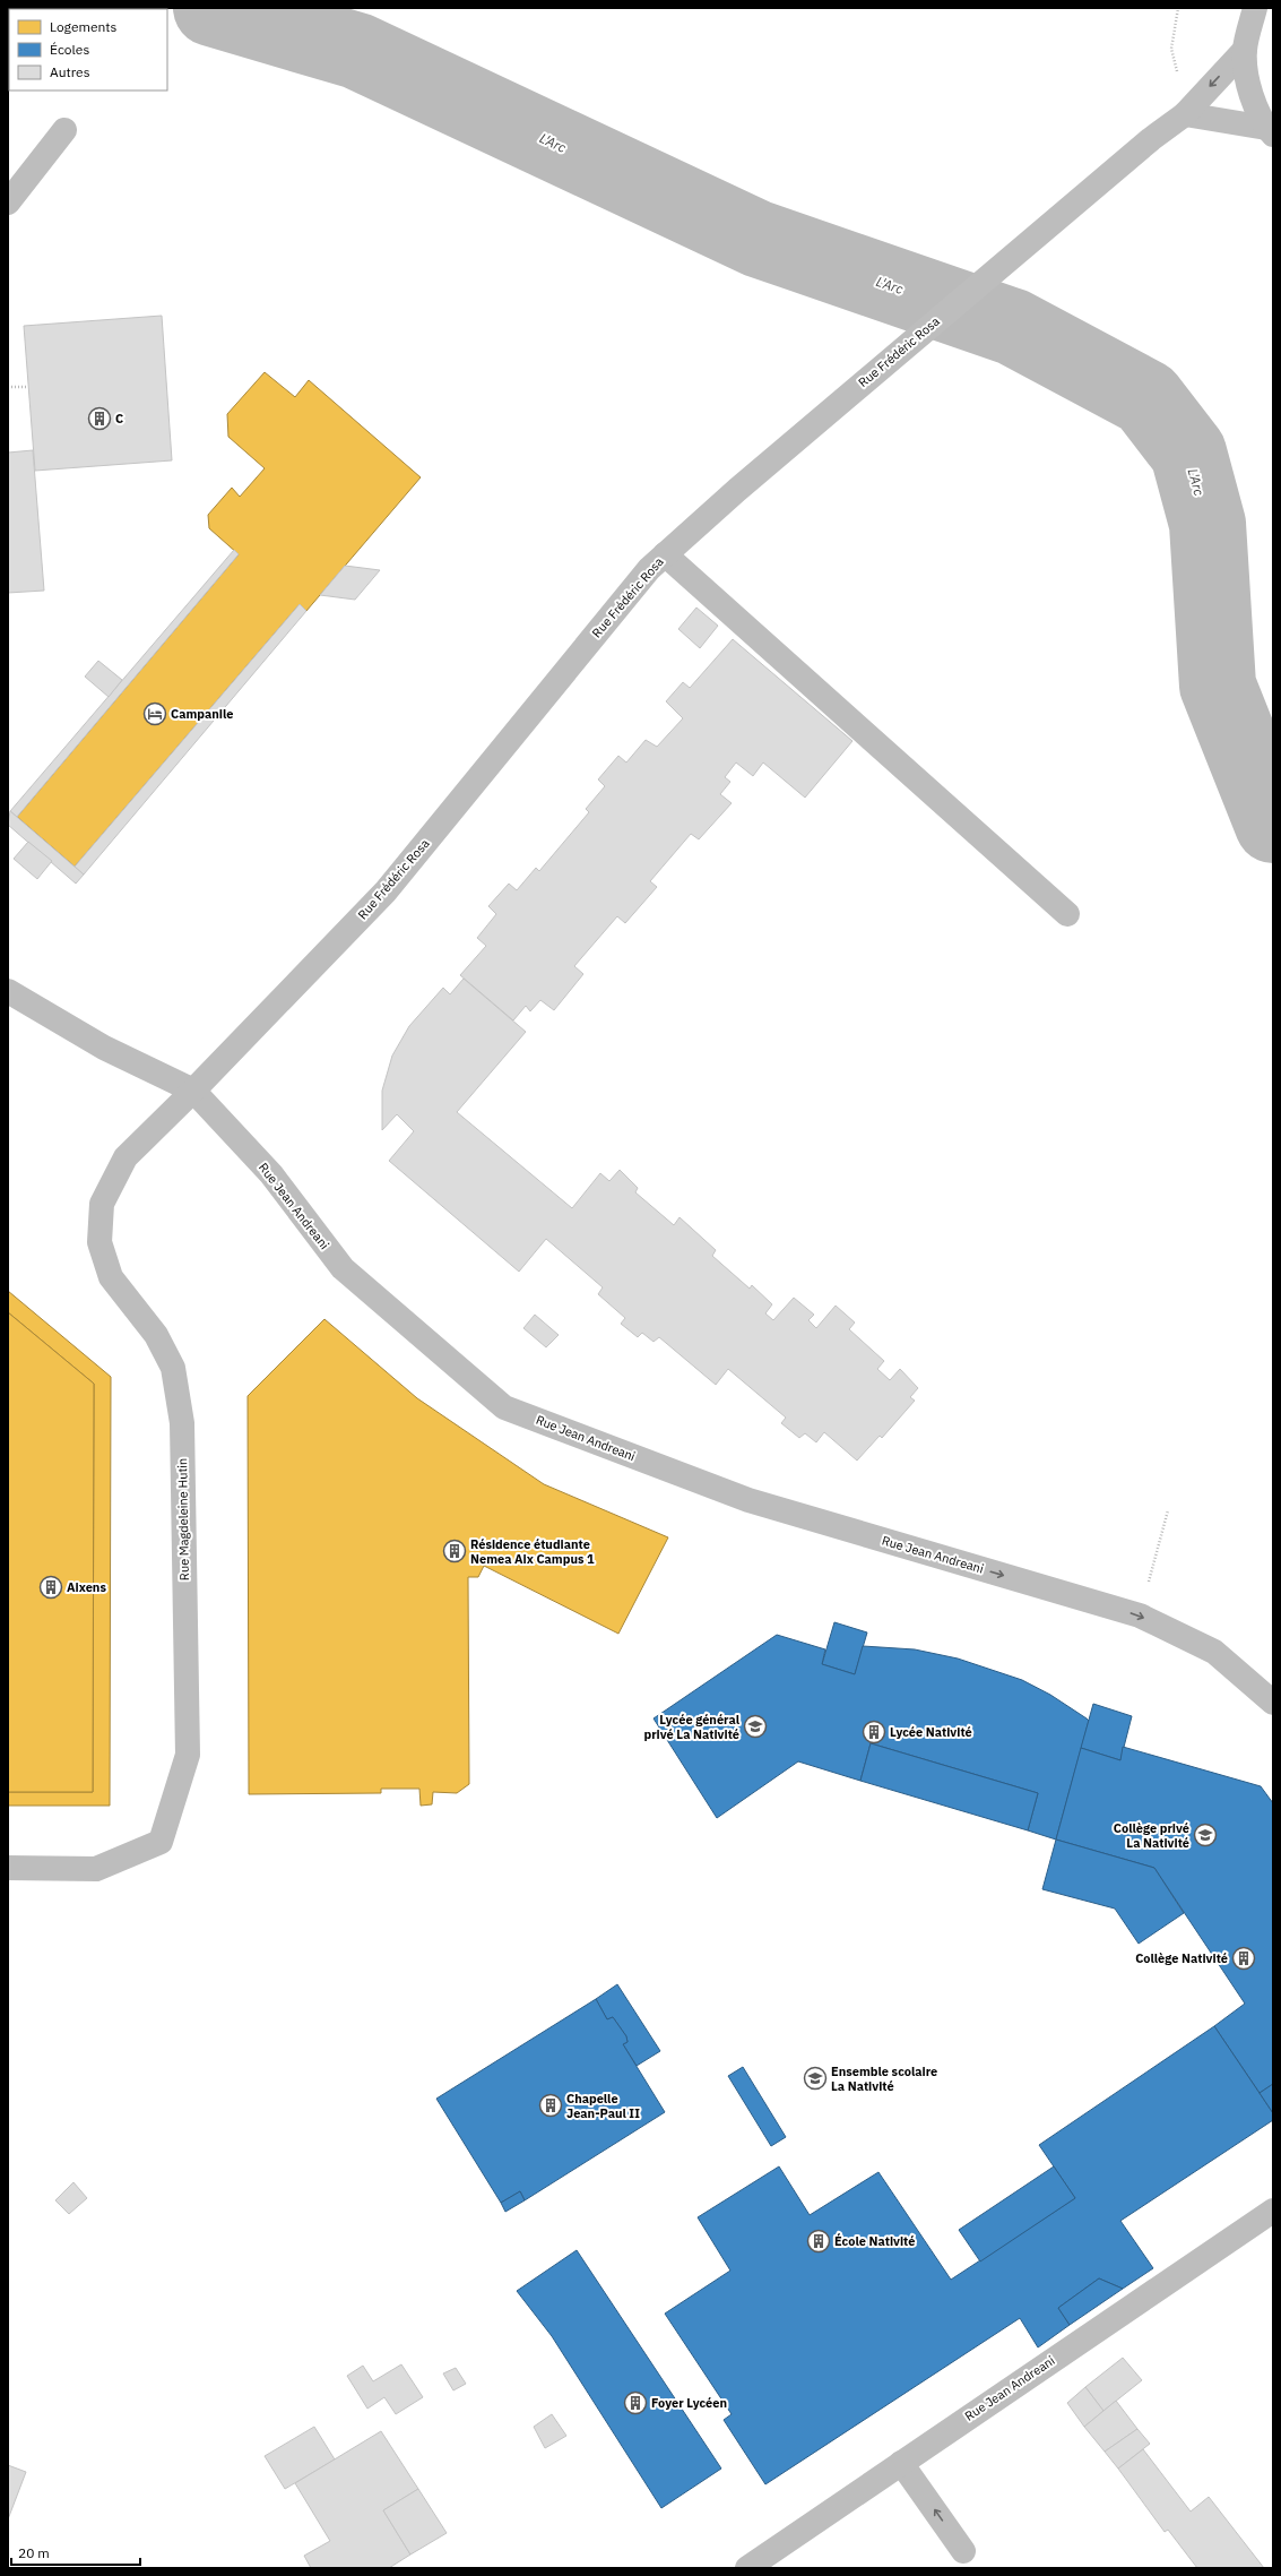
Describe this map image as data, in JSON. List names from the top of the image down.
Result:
{
  "streets": {
    "street": ["Rue Frédéric Rosa", "Rue Jean Andreani", "Rue Magdeleine Hutin"]
  },
  "crossings": [
    ["Rue Frédéric Rosa", "Rue Jean Andreani"],
    ["Rue Frédéric Rosa", "Rue Magdeleine Hutin"],
    ["Rue Jean Andreani", "Rue Magdeleine Hutin"]
  ],
  "one_way": ["Rue Jean Andreani"],
  "water": ["L'Arc"],
  "places": {
    "building": [
      "C",
      "Résidence étudiante Nemea Aix Campus 1",
      "Aixens",
      "Lycée Nativité",
      "Collège Nativité",
      "Chapelle Jean-Paul II",
      "École Nativité",
      "Foyer Lycéen"
    ],
    "hotel": ["Campanile"],
    "school or university": ["Lycée général privé La Nativité", "Collège privé La Nativité", "Ensemble scolaire La Nativité"]
  },
  "legend": ["Logements", "Écoles", "Autres"],
  "scale_bar": "20 m"
}
